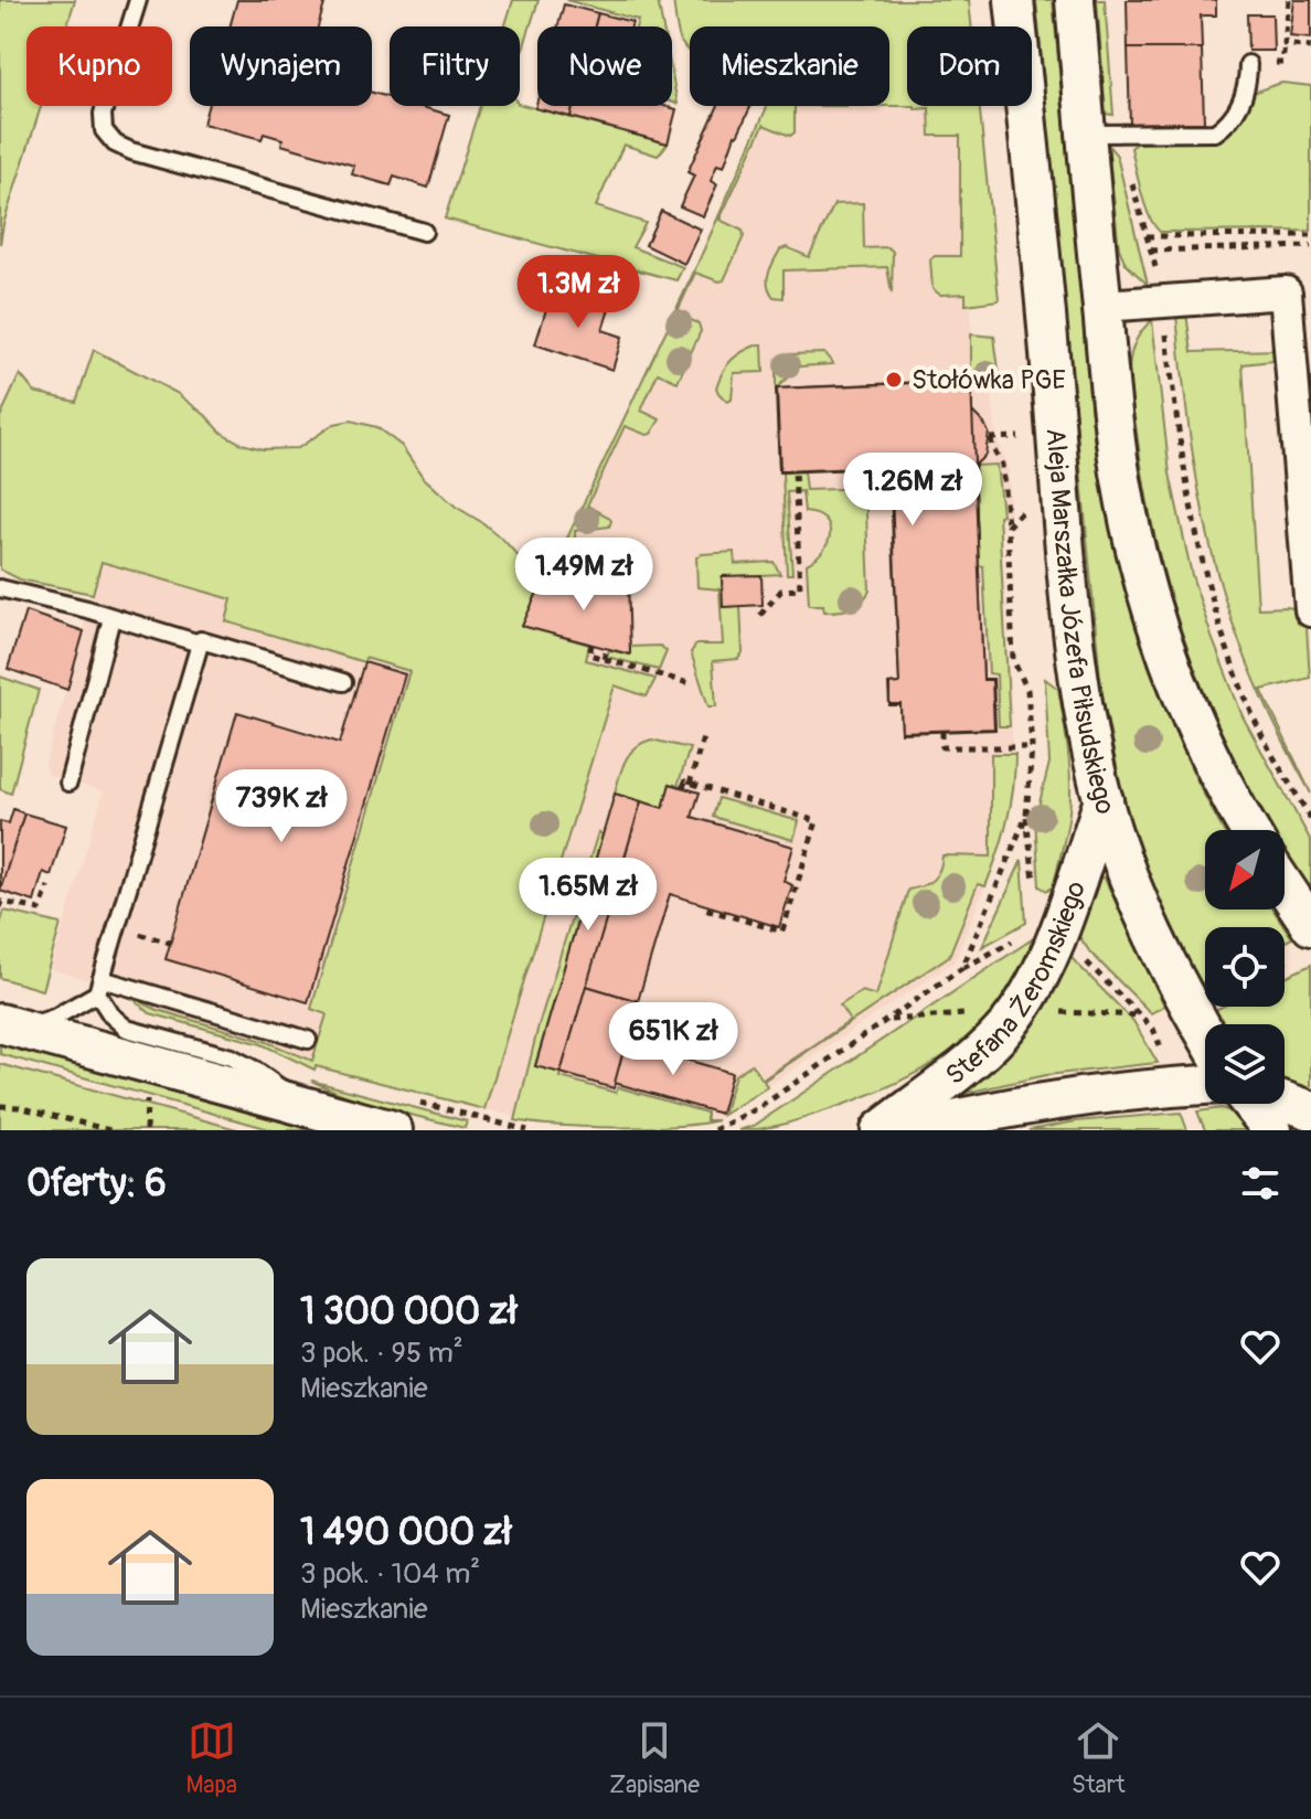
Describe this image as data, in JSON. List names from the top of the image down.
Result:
{
  "streets": {
    "street": ["Aleja Marszałka Józefa Piłsudskiego", "Stefana Żeromskiego"]
  },
  "crossings": [
    ["Aleja Marszałka Józefa Piłsudskiego", "Stefana Żeromskiego"]
  ],
  "places": ["Stołówka PGE"],
  "north": "bottom left",
  "page": {
    "chip": [
      "Kupno",
      "Wynajem",
      "Filtry",
      "Nowe",
      "Mieszkanie",
      "Dom"
    ],
    "price": [
      "1.3M zł",
      "1.26M zł",
      "1.49M zł",
      "739K zł",
      "1.65M zł",
      "651K zł"
    ],
    "heading": "Oferty: 6",
    "list": [
      {
        "name": "1 300 000 zł",
        "note": "3 pok. · 95 m² · Mieszkanie"
      },
      {
        "name": "1 490 000 zł",
        "note": "3 pok. · 104 m² · Mieszkanie"
      }
    ],
    "tabs": ["Mapa", "Zapisane", "Start"]
  }
}
